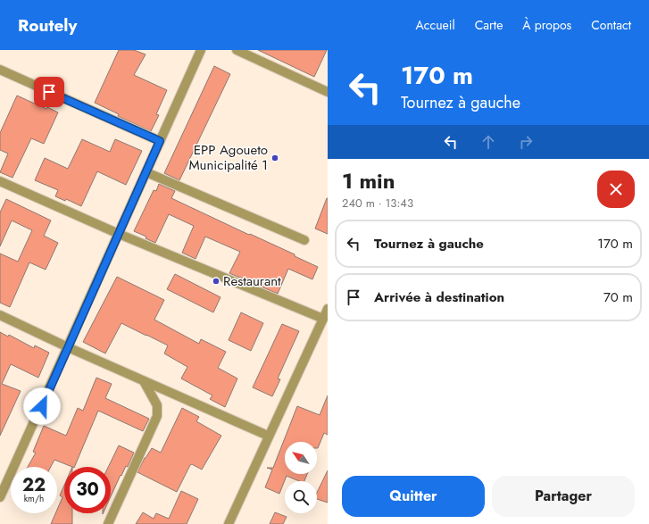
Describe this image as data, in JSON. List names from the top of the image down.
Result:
{
  "places": ["EPP Agoueto Municipalité 1", "Restaurant"],
  "north": "top left",
  "page": {
    "header": "Routely",
    "nav": [
      "Accueil",
      "Carte",
      "À propos",
      "Contact"
    ],
    "turn": ["170 m", "Tournez à gauche"],
    "heading": ["1 min", "240 m · 13:43"],
    "list": [
      {
        "name": "Tournez à gauche",
        "value": "170 m"
      },
      {
        "name": "Arrivée à destination",
        "value": "70 m"
      }
    ],
    "speed": "22 km/h",
    "limit": "30",
    "buttons": ["Quitter", "Partager"]
  }
}
